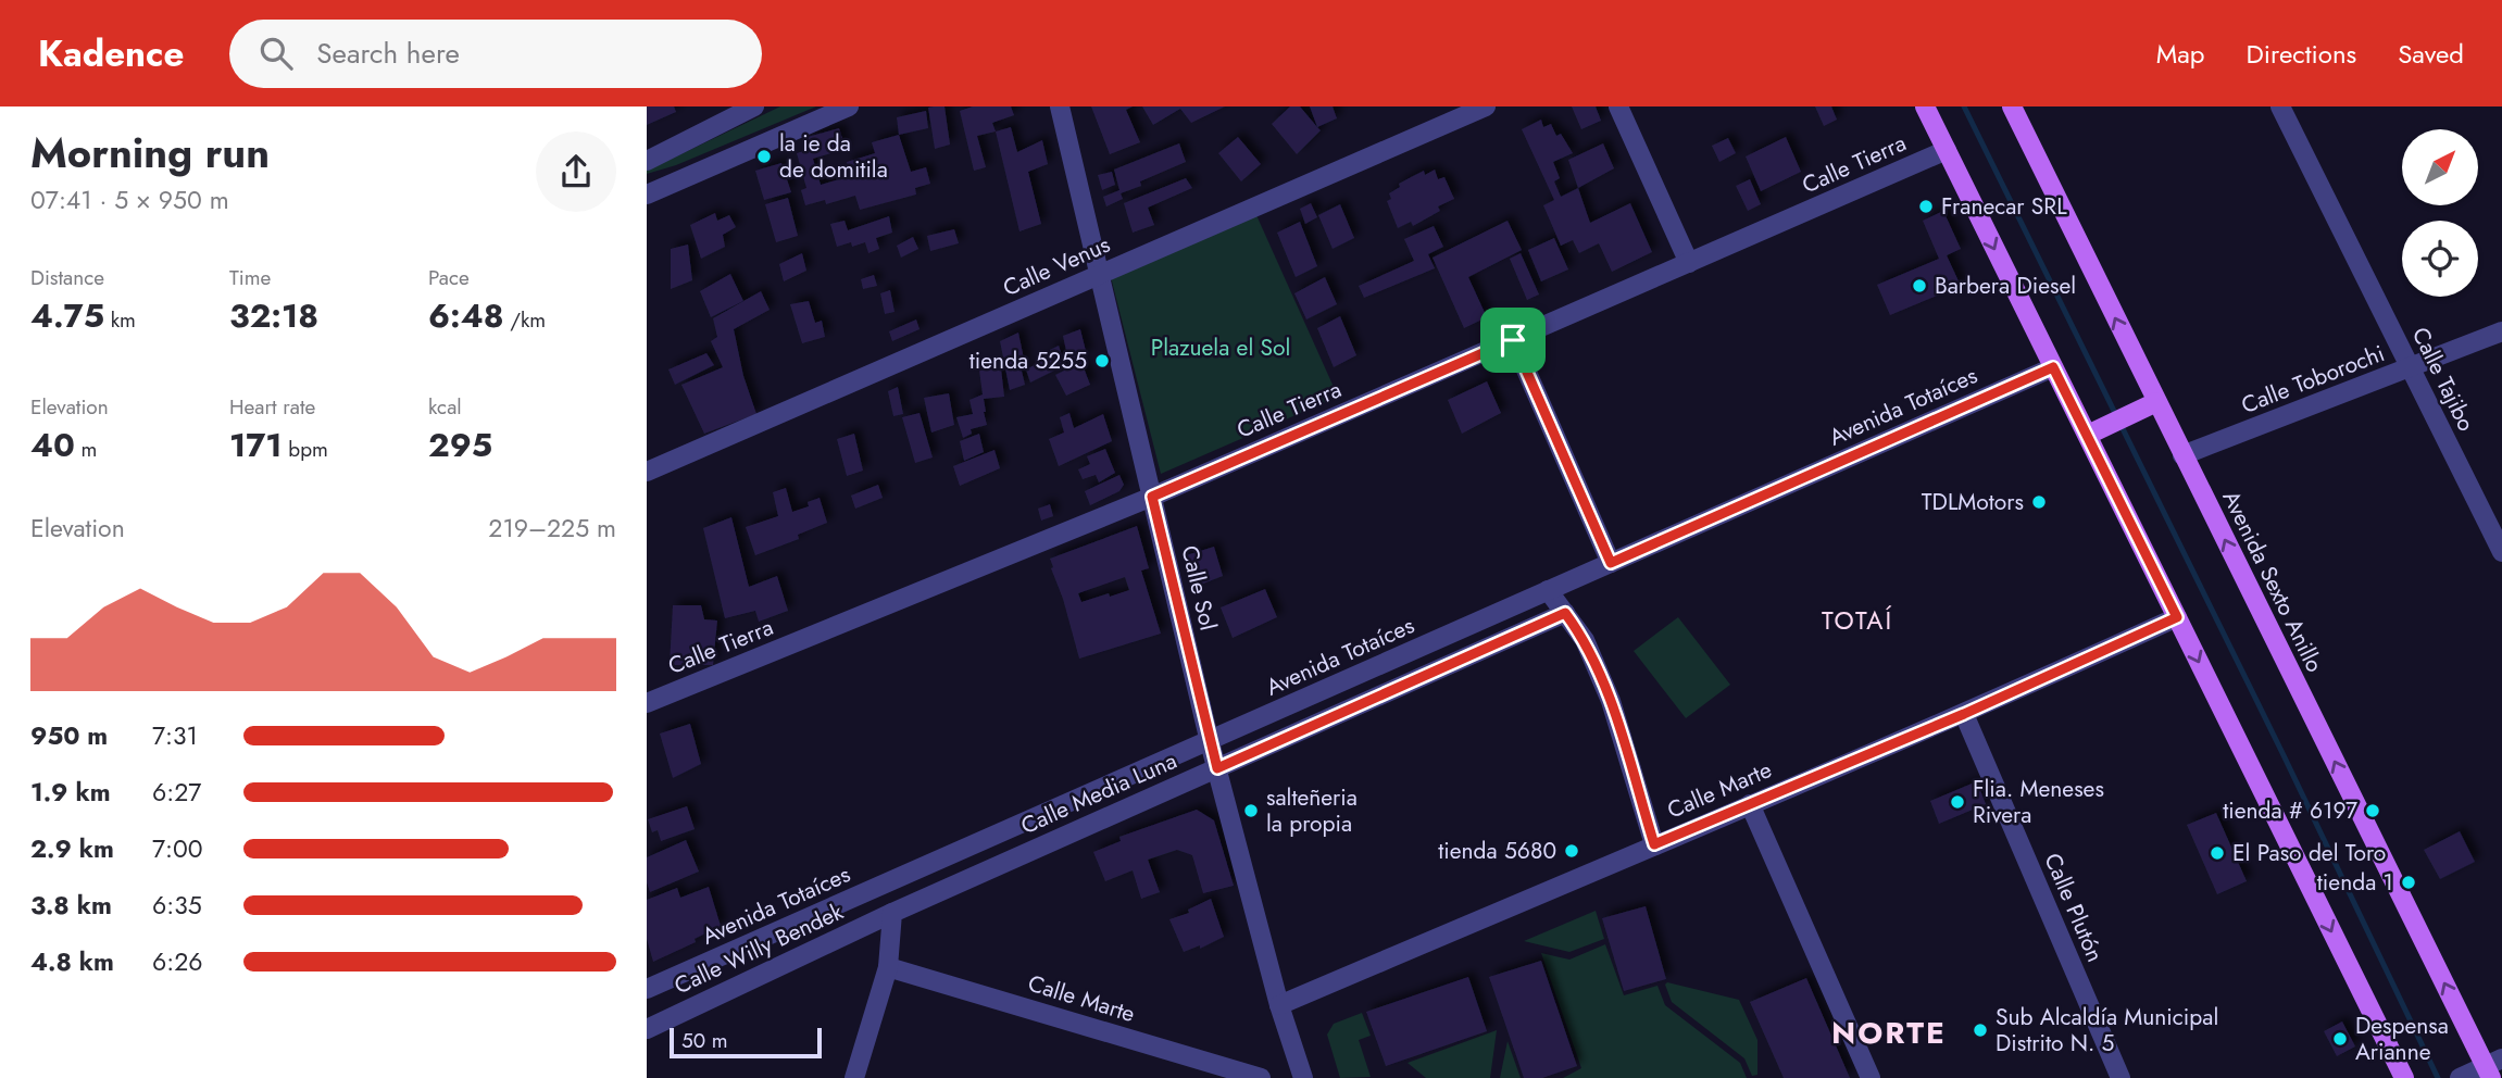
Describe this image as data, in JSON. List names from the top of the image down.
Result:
{
  "streets": {
    "main road": ["Avenida Sexto Anillo"],
    "street": [
      "Calle Tierra",
      "Calle Venus",
      "Calle Toborochi",
      "Calle Tajibo",
      "Avenida Totaíces",
      "Calle Sol",
      "Calle Marte",
      "Calle Media Luna",
      "Calle Plutón",
      "Calle Willy Bendek"
    ]
  },
  "crossings": [
    ["Calle Tierra", "Calle Sol"],
    ["Calle Venus", "Calle Sol"],
    ["Calle Toborochi", "Calle Tajibo"],
    ["Calle Toborochi", "Avenida Sexto Anillo"],
    ["Avenida Totaíces", "Calle Sol"],
    ["Calle Sol", "Calle Marte"],
    ["Calle Sol", "Calle Media Luna"],
    ["Calle Marte", "Calle Plutón"],
    ["Calle Media Luna", "Calle Willy Bendek"]
  ],
  "districts": ["TOTAÍ", "NORTE"],
  "parks": ["Plazuela el Sol"],
  "places": [
    "la ie da de domitila",
    "Franecar SRL",
    "Barbera Diesel",
    "tienda 5255",
    "TDLMotors",
    "Flia. Meneses Rivera",
    "salteñeria la propia",
    "tienda # 6197",
    "tienda 5680",
    "El Paso del Toro",
    "tienda 1",
    "Sub Alcaldía Municipal Distrito N. 5",
    "Despensa Arianne"
  ],
  "scale_bar": "50 m",
  "north": "top right",
  "page": {
    "header": "Kadence",
    "search": "Search here",
    "nav": ["Map", "Directions", "Saved"],
    "heading": ["Morning run", "07:41 · 5 × 950 m"],
    "stats": [
      ["Distance", "4.75 km"],
      ["Time", "32:18"],
      ["Pace", "6:48 /km"],
      ["Elevation", "40 m"],
      ["Heart rate", "171 bpm"],
      ["kcal", "295"]
    ],
    "chart": ["Elevation", "219–225 m"],
    "list": [
      {
        "name": "950 m",
        "note": "7:31"
      },
      {
        "name": "1.9 km",
        "note": "6:27"
      },
      {
        "name": "2.9 km",
        "note": "7:00"
      },
      {
        "name": "3.8 km",
        "note": "6:35"
      },
      {
        "name": "4.8 km",
        "note": "6:26"
      }
    ],
    "scale": "50 m"
  }
}
